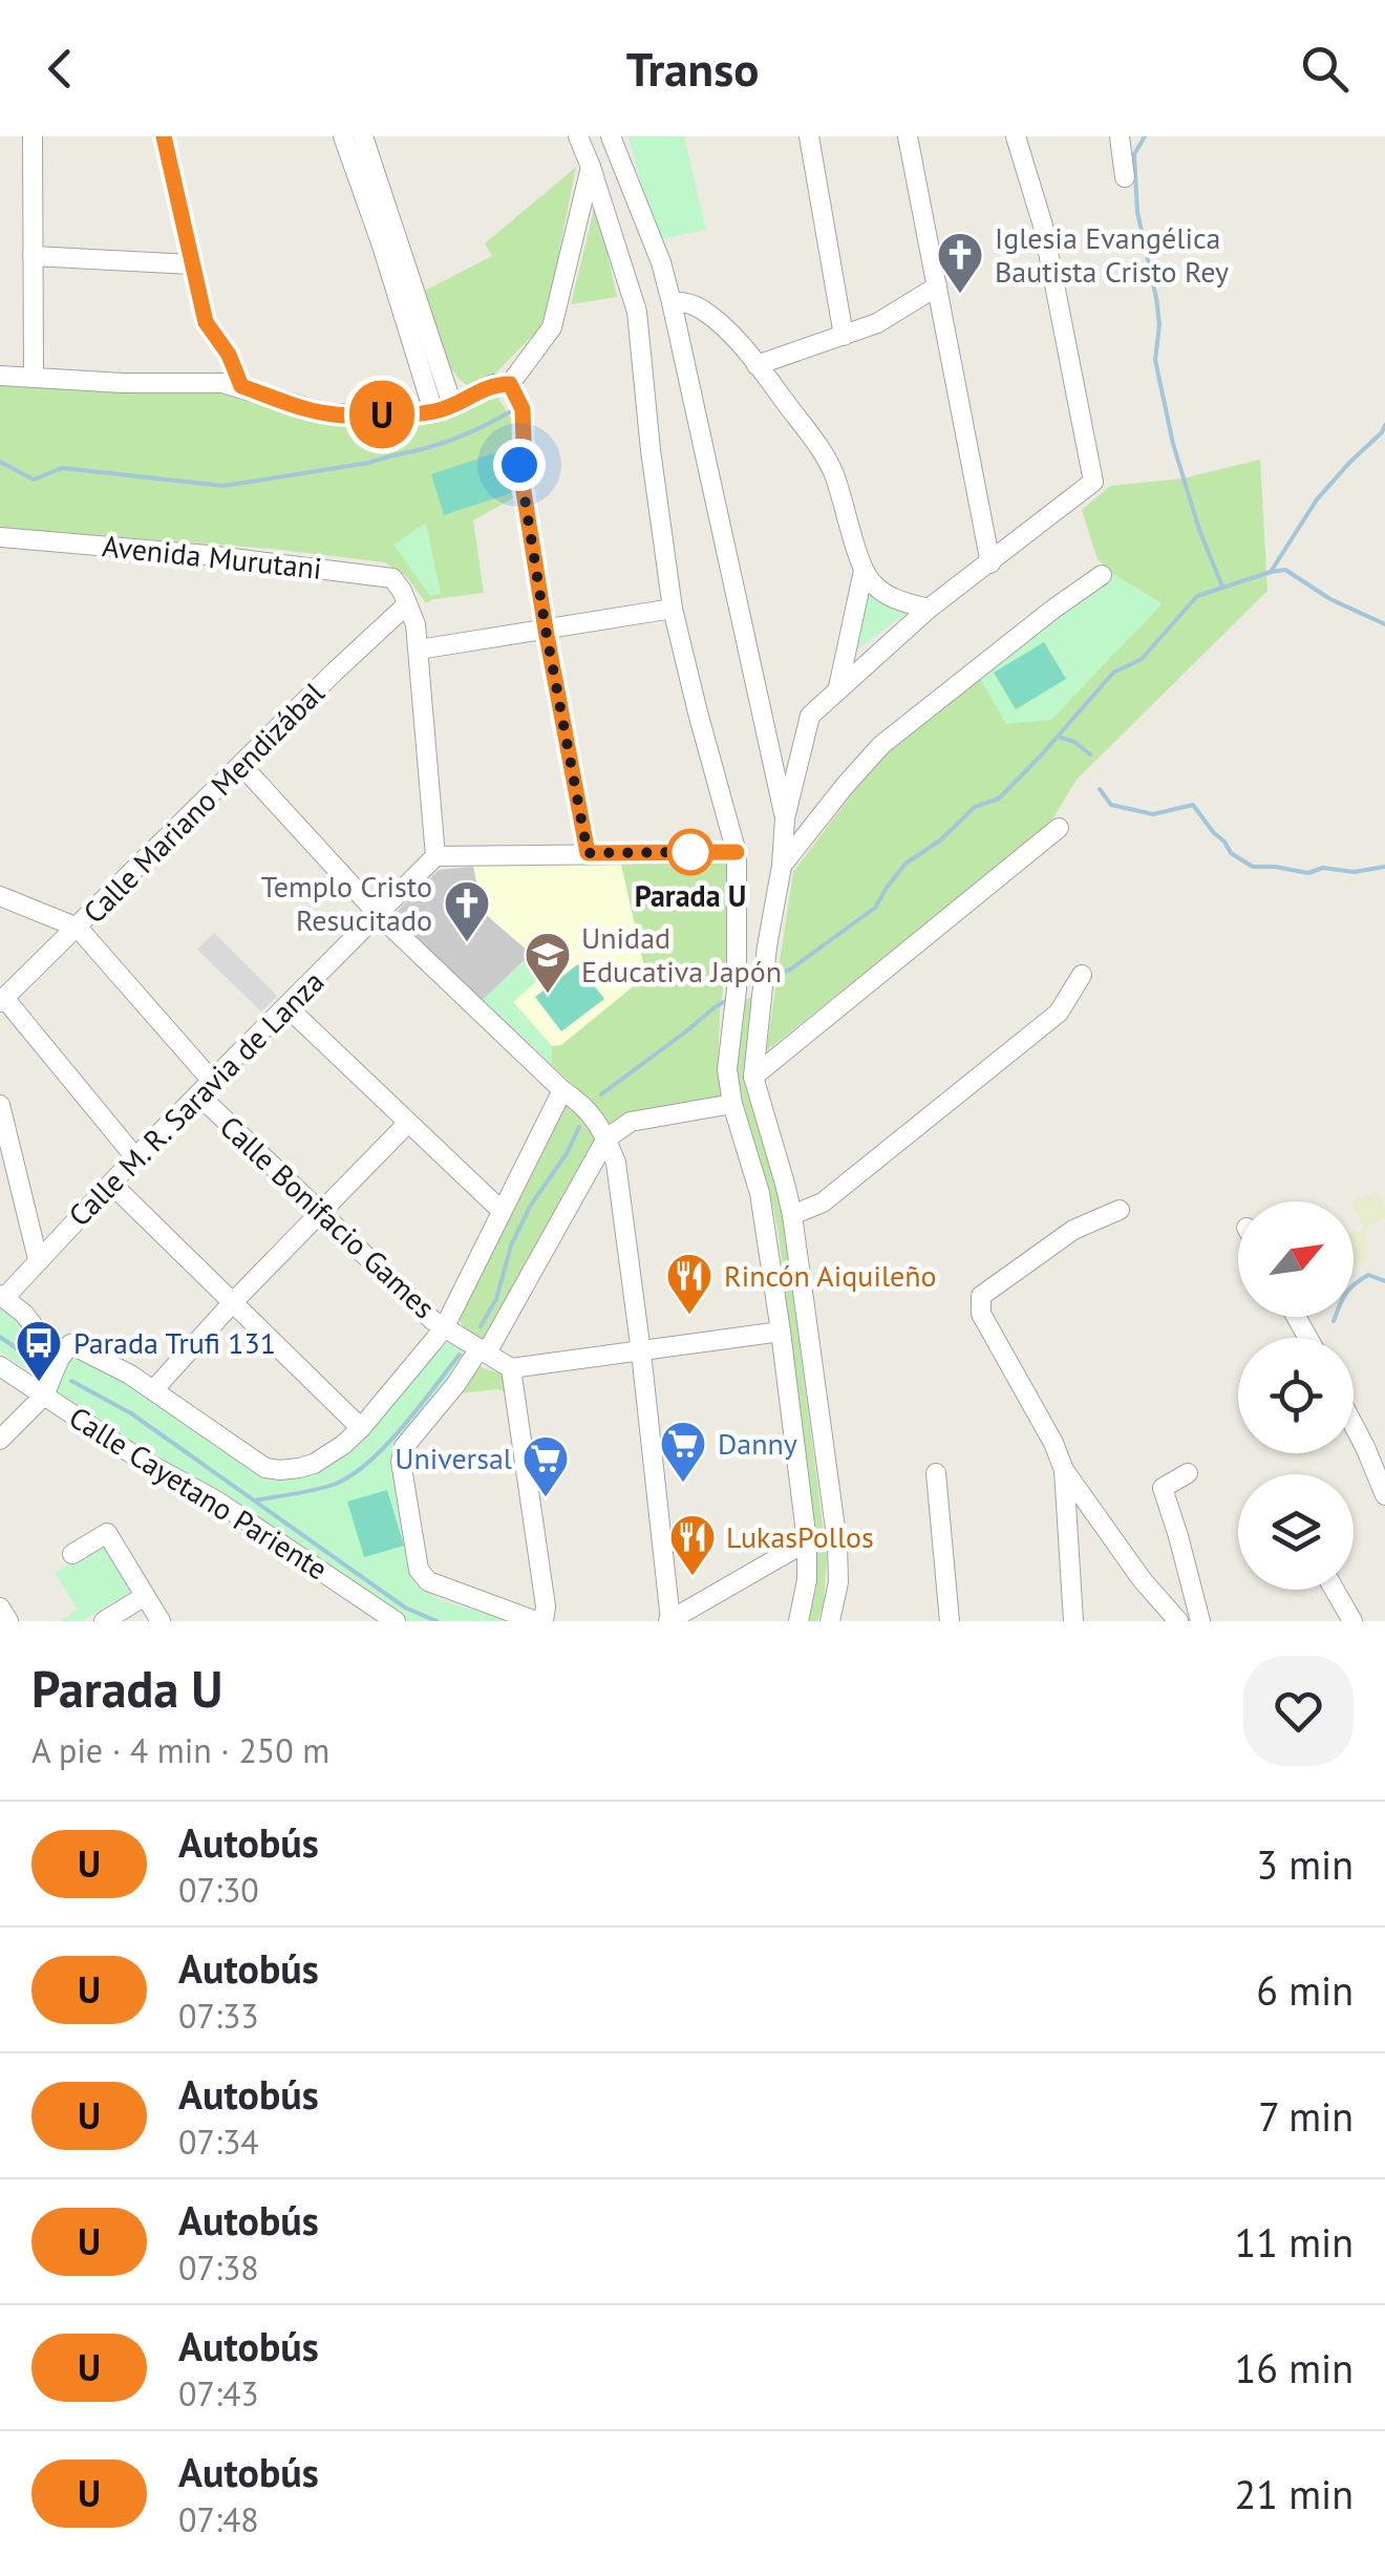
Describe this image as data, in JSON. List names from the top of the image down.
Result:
{
  "streets": {
    "street": [
      "Avenida Murutani",
      "Calle Mariano Mendizábal",
      "Calle M. R. Saravia de Lanza",
      "Calle Bonifacio Games",
      "Calle Cayetano Pariente"
    ]
  },
  "crossings": [
    ["Avenida Murutani", "Calle Mariano Mendizábal"],
    ["Calle Mariano Mendizábal", "Calle Bonifacio Games"],
    ["Calle M. R. Saravia de Lanza", "Calle Bonifacio Games"]
  ],
  "places": {
    "church": ["Iglesia Evangélica Bautista Cristo Rey", "Templo Cristo Resucitado"],
    "other": ["Parada U"],
    "school or university": ["Unidad Educativa Japón"],
    "restaurant": ["Rincón Aiquileño", "LukasPollos"],
    "bus stop": ["Parada Trufi 131"],
    "supermarket": ["Danny", "Universal"]
  },
  "lines": ["bus line U"],
  "north": "top right",
  "page": {
    "header": "Transo",
    "on_map": "U",
    "heading": ["Parada U", "A pie · 4 min · 250 m"],
    "list": [
      {
        "mark": "U",
        "name": "Autobús",
        "note": "07:30",
        "value": "3 min"
      },
      {
        "mark": "U",
        "name": "Autobús",
        "note": "07:33",
        "value": "6 min"
      },
      {
        "mark": "U",
        "name": "Autobús",
        "note": "07:34",
        "value": "7 min"
      },
      {
        "mark": "U",
        "name": "Autobús",
        "note": "07:38",
        "value": "11 min"
      },
      {
        "mark": "U",
        "name": "Autobús",
        "note": "07:43",
        "value": "16 min"
      },
      {
        "mark": "U",
        "name": "Autobús",
        "note": "07:48",
        "value": "21 min"
      }
    ]
  }
}
